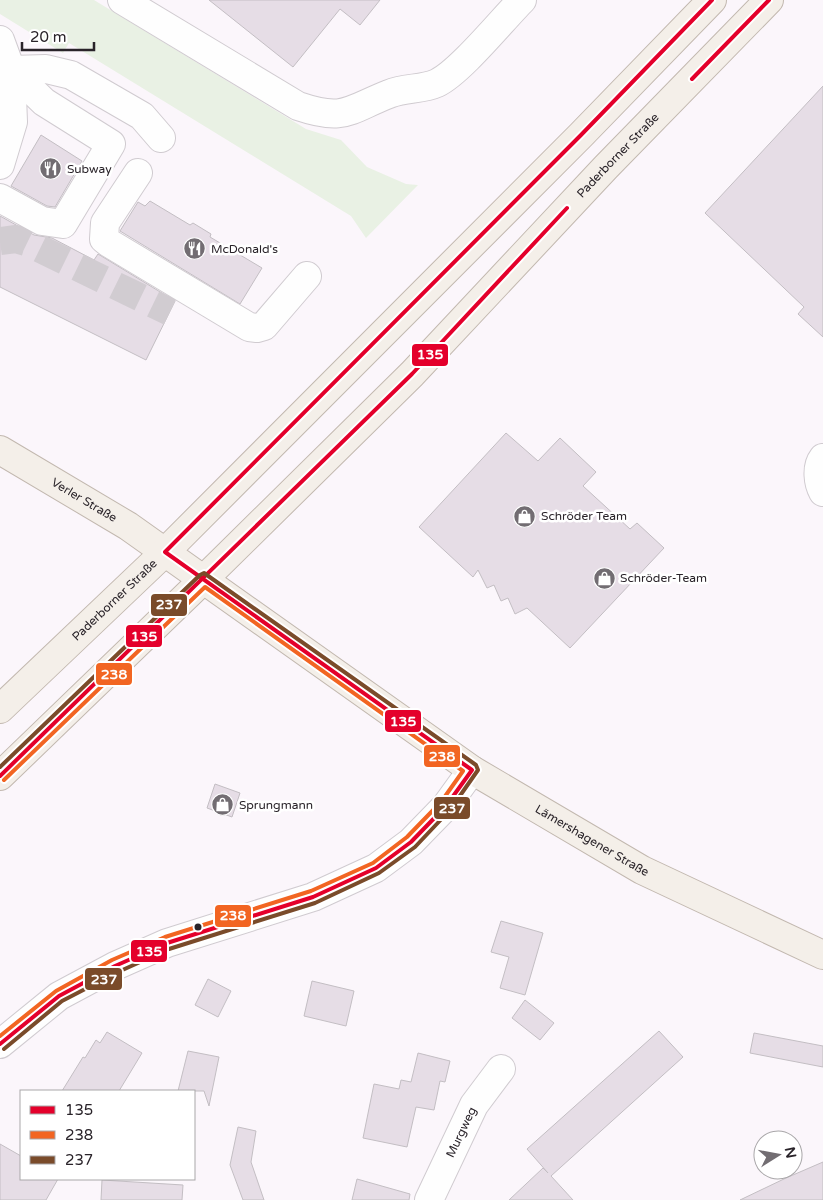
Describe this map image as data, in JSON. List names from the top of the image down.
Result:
{
  "streets": {
    "main road": ["Paderborner Straße", "Verler Straße", "Lämershagener Straße"],
    "street": ["Murgweg"]
  },
  "crossings": [
    ["Paderborner Straße", "Verler Straße"],
    ["Paderborner Straße", "Lämershagener Straße"],
    ["Verler Straße", "Lämershagener Straße"]
  ],
  "places": {
    "restaurant": ["Subway", "McDonald's"],
    "shop": ["Schröder Team", "Schröder-Team", "Sprungmann"]
  },
  "lines": ["transit line 135", "transit line 237", "transit line 238"],
  "legend": ["135", "238", "237"],
  "scale_bar": "20 m",
  "north": "right"
}
